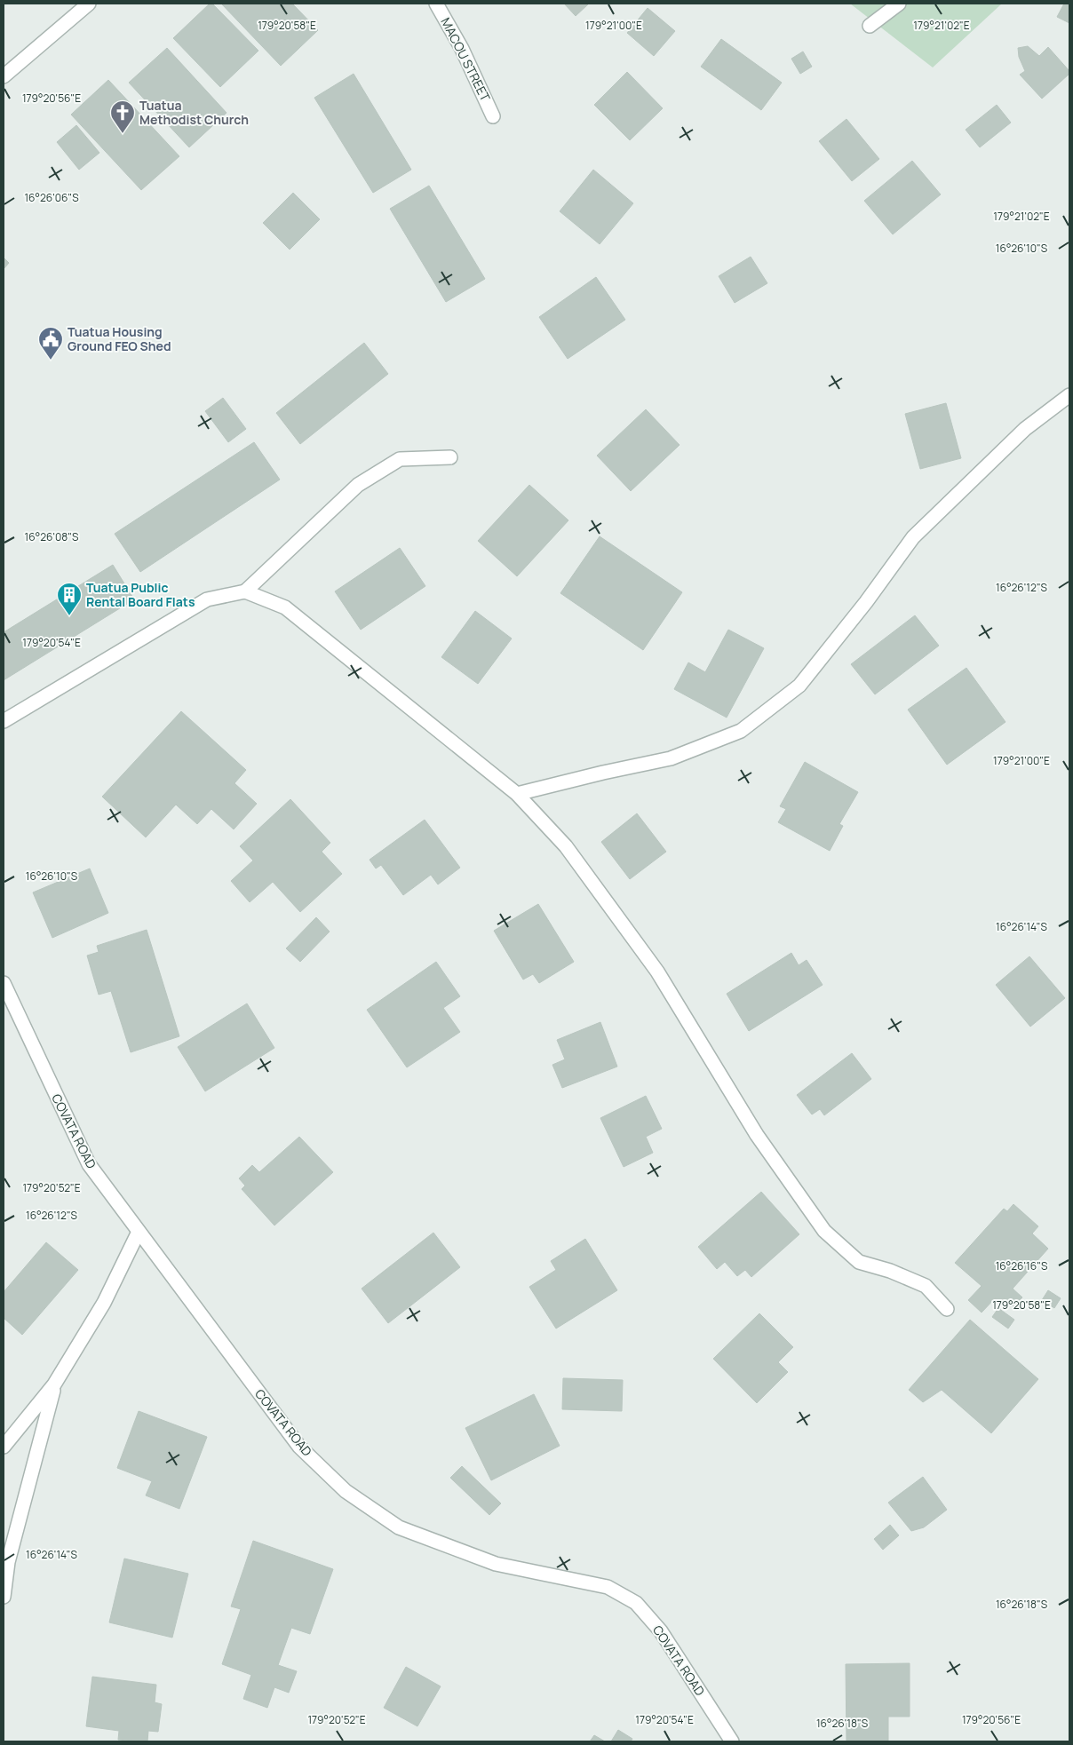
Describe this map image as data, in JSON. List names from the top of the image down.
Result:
{
  "streets": {
    "street": ["MACOU STREET", "COVATA ROAD"]
  },
  "places": {
    "church": ["Tuatua Methodist Church"],
    "public building": ["Tuatua Housing Ground FEO Shed"],
    "building": ["Tuatua Public Rental Board Flats"]
  },
  "coordinates": [
    "179°21'00\"E",
    "179°20'58\"E",
    "179°21'02\"E",
    "179°20'56\"E",
    "16°26'06\"S",
    "16°26'10\"S",
    "16°26'08\"S",
    "16°26'12\"S",
    "179°20'54\"E",
    "16°26'14\"S",
    "179°20'52\"E",
    "16°26'16\"S",
    "16°26'18\"S"
  ]
}
